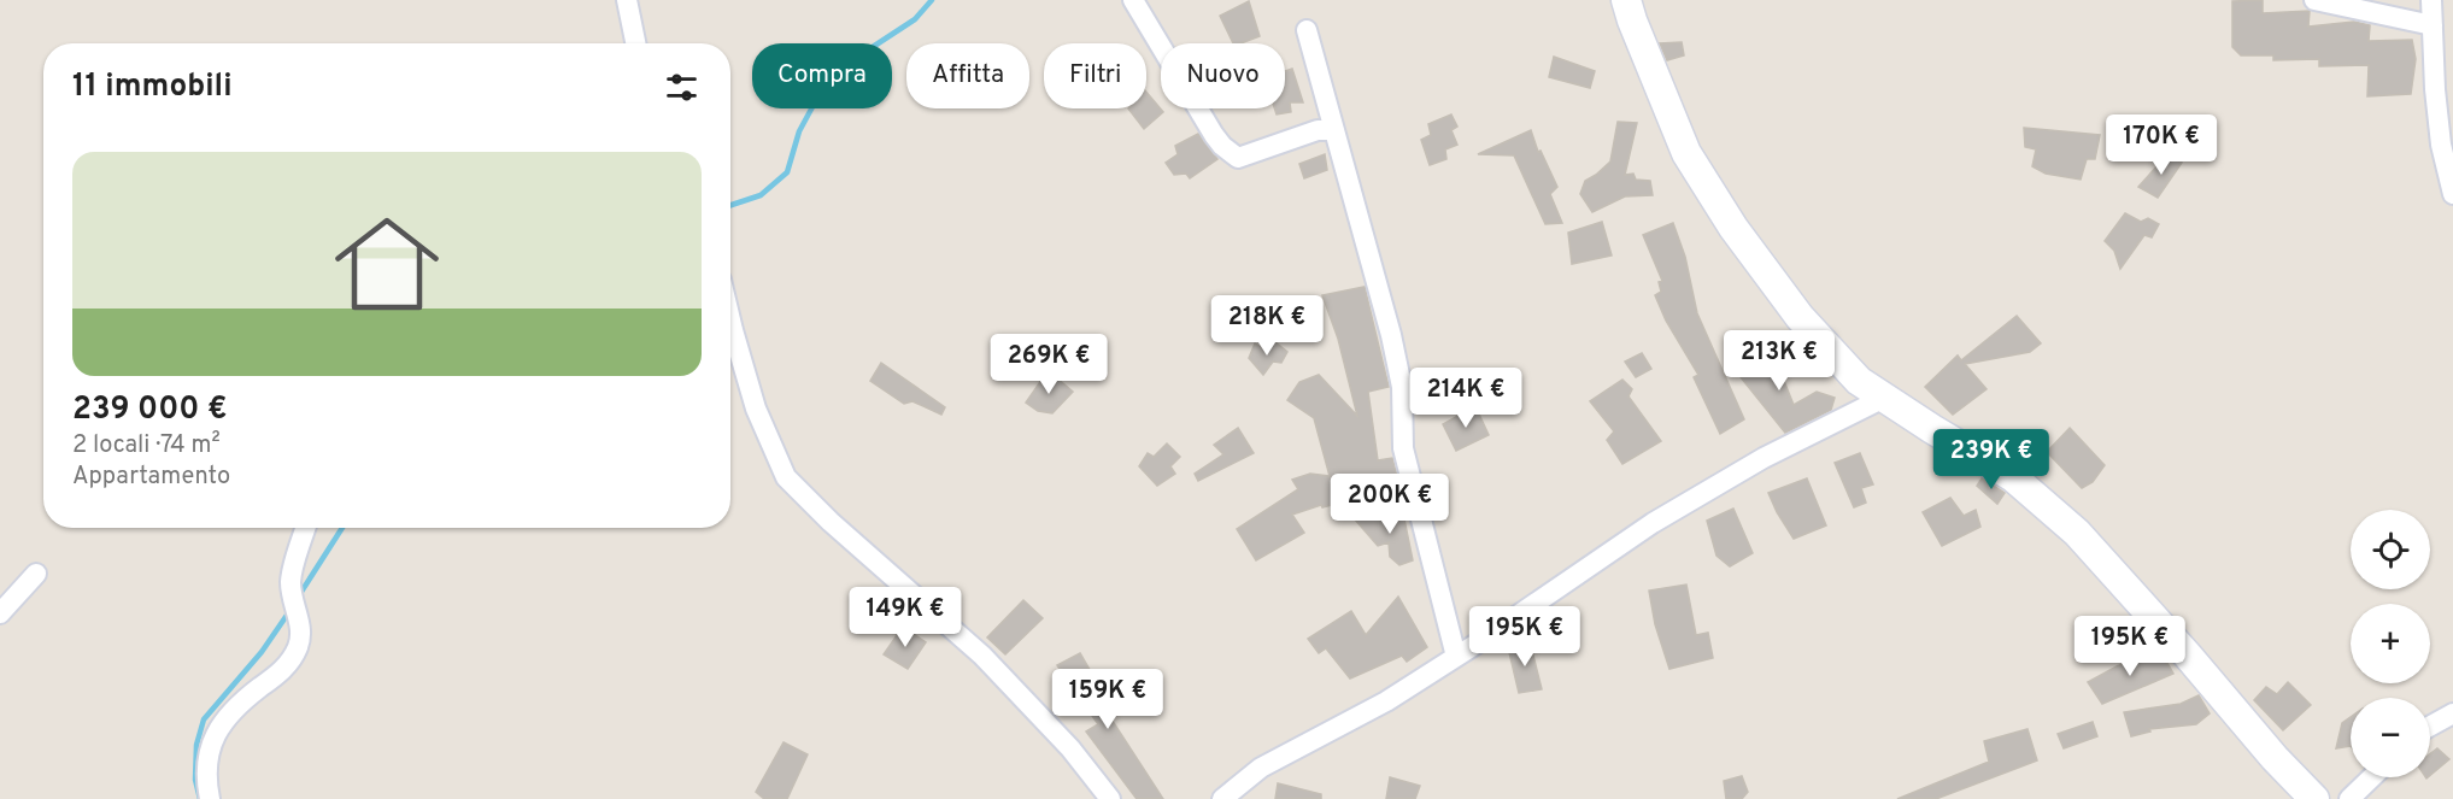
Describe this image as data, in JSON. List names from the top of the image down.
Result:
{
  "page": {
    "chip": [
      "Compra",
      "Affitta",
      "Filtri",
      "Nuovo"
    ],
    "heading": "11 immobili",
    "price": [
      "170K €",
      "218K €",
      "213K €",
      "269K €",
      "214K €",
      "239K €",
      "200K €",
      "149K €",
      "195K €",
      "195K €",
      "159K €"
    ],
    "list": [
      {
        "name": "239 000 €",
        "note": "2 locali · 74 m² · Appartamento"
      }
    ],
    "map_buttons": ["+", "−"]
  }
}
